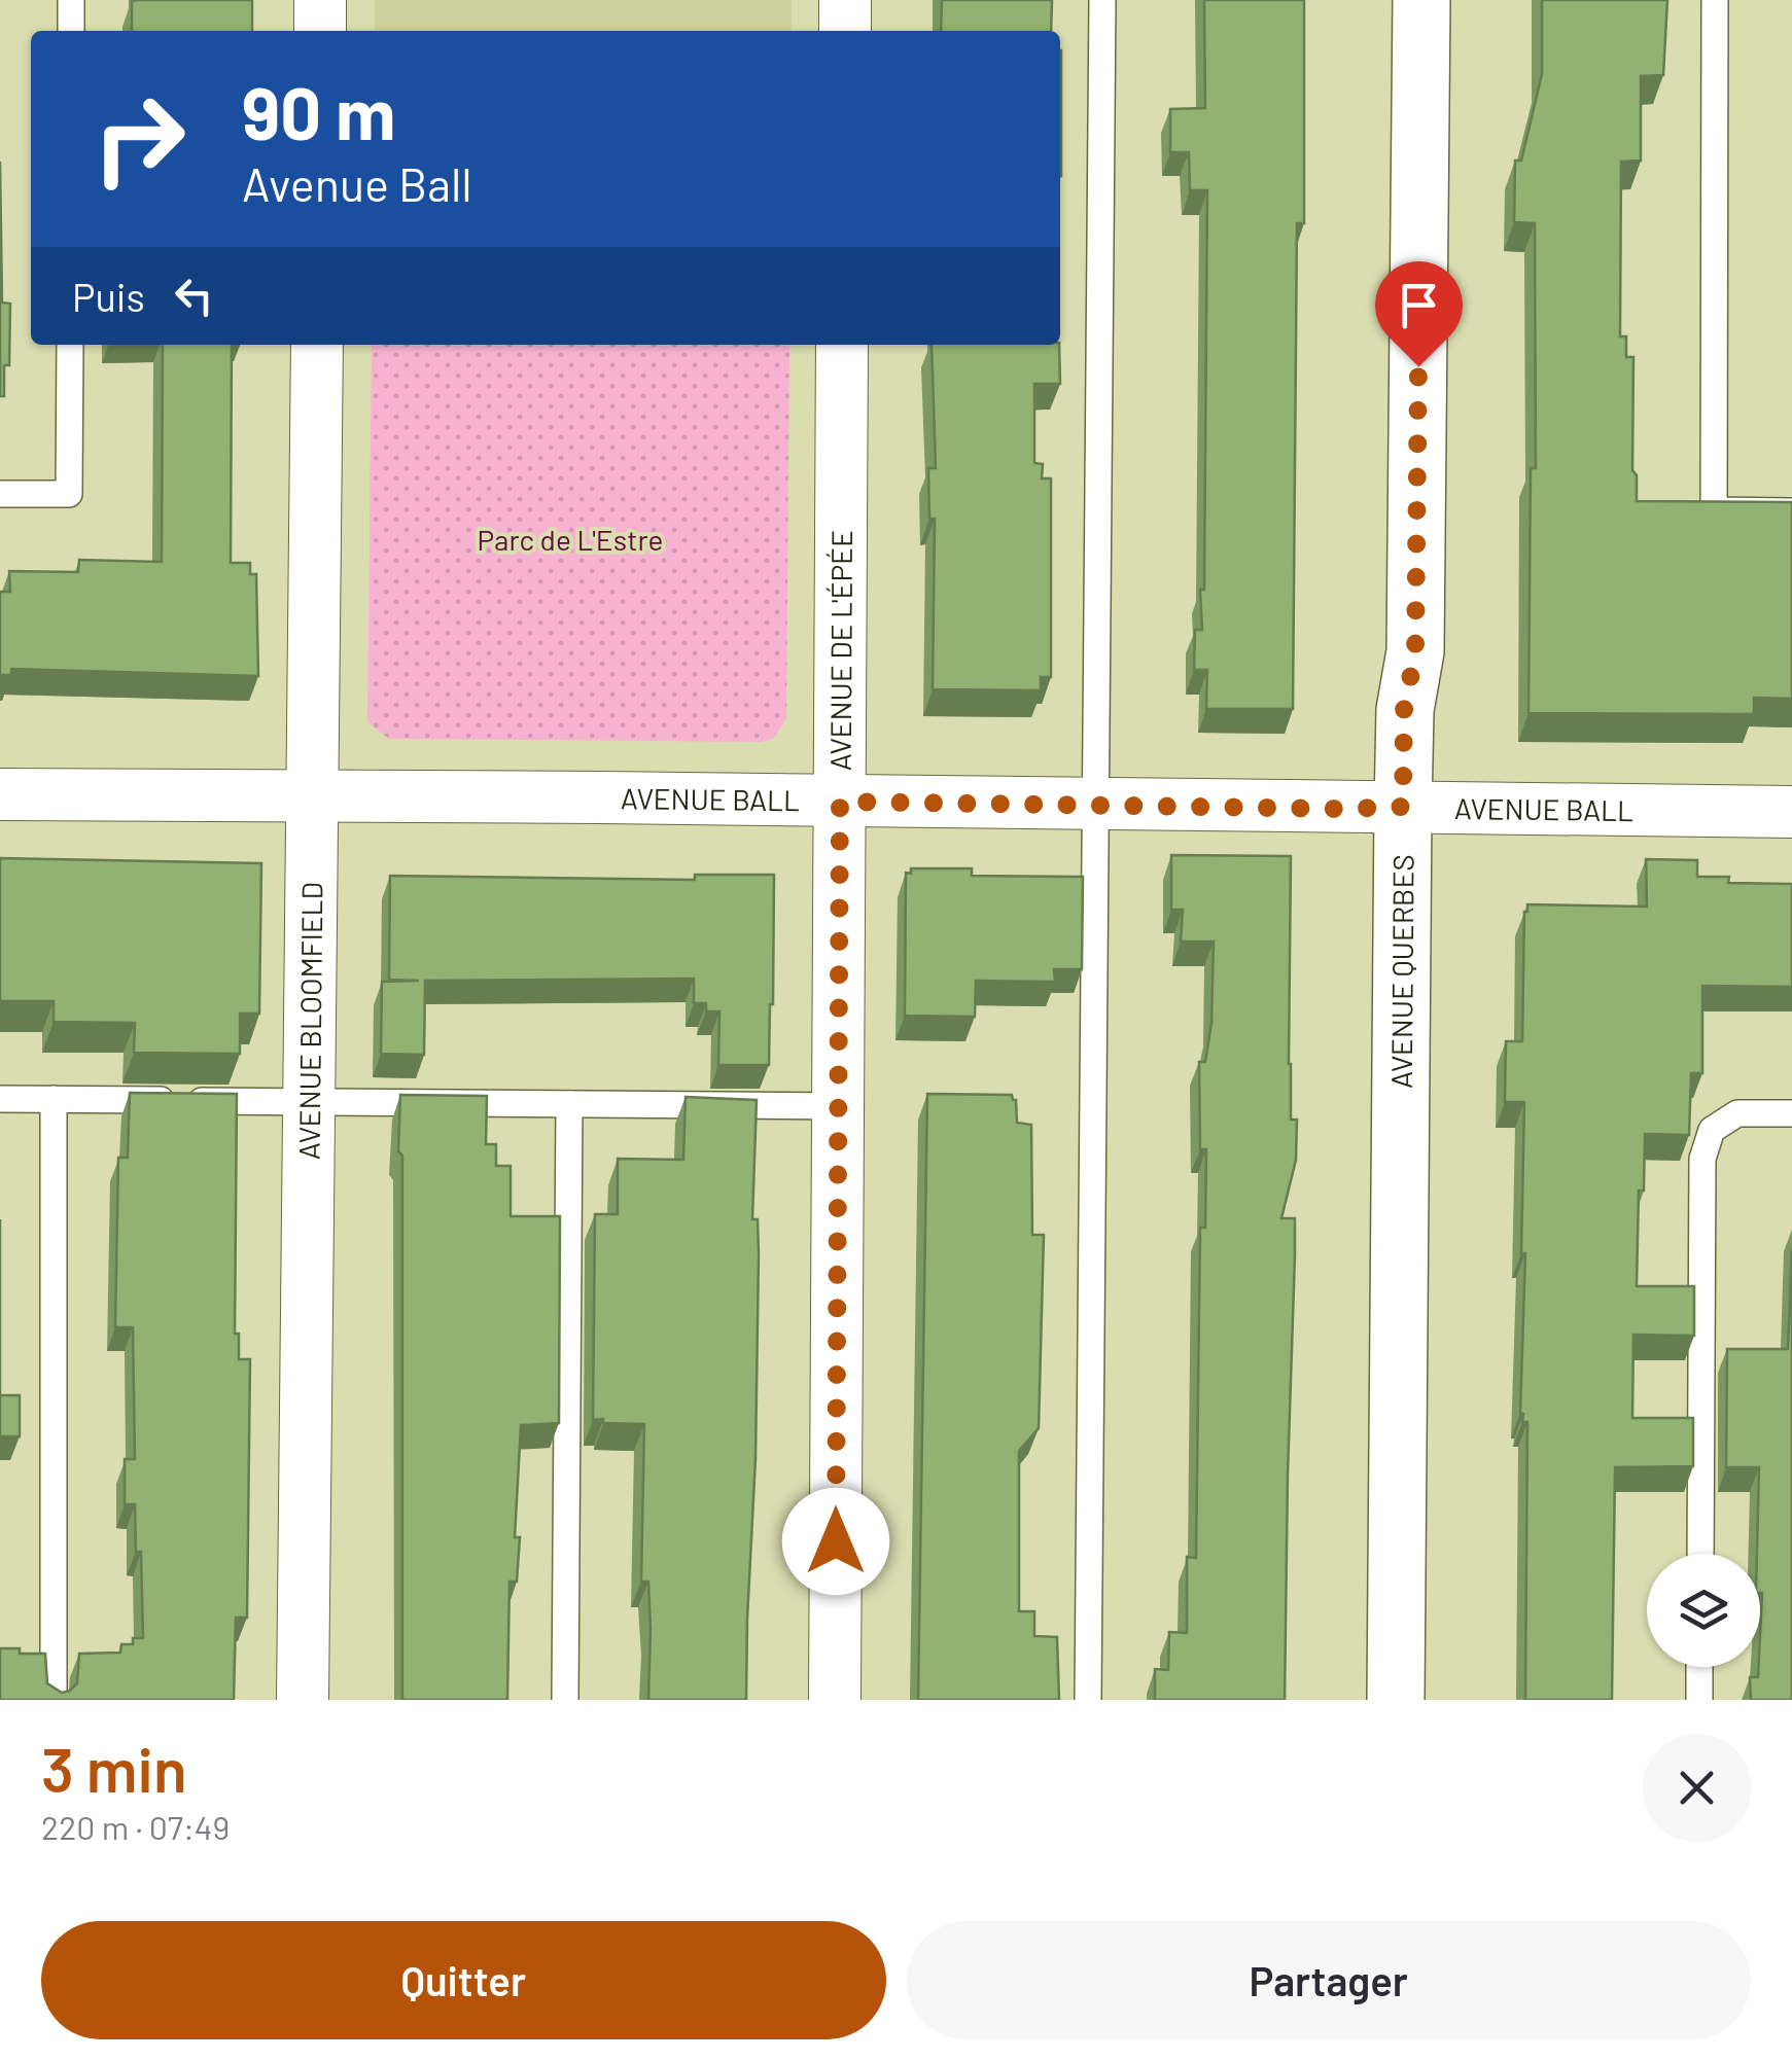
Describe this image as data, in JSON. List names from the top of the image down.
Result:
{
  "streets": {
    "street": [
      "AVENUE DE L'ÉPÉE",
      "AVENUE BALL",
      "AVENUE QUERBES",
      "AVENUE BLOOMFIELD"
    ]
  },
  "crossings": [
    ["AVENUE DE L'ÉPÉE", "AVENUE BALL"],
    ["AVENUE BALL", "AVENUE QUERBES"],
    ["AVENUE BALL", "AVENUE BLOOMFIELD"]
  ],
  "parks": ["Parc de L'Estre"],
  "page": {
    "turn": ["90 m", "Avenue Ball"],
    "then": "Puis",
    "heading": ["3 min", "220 m · 07:49"],
    "buttons": ["Quitter", "Partager"]
  }
}
